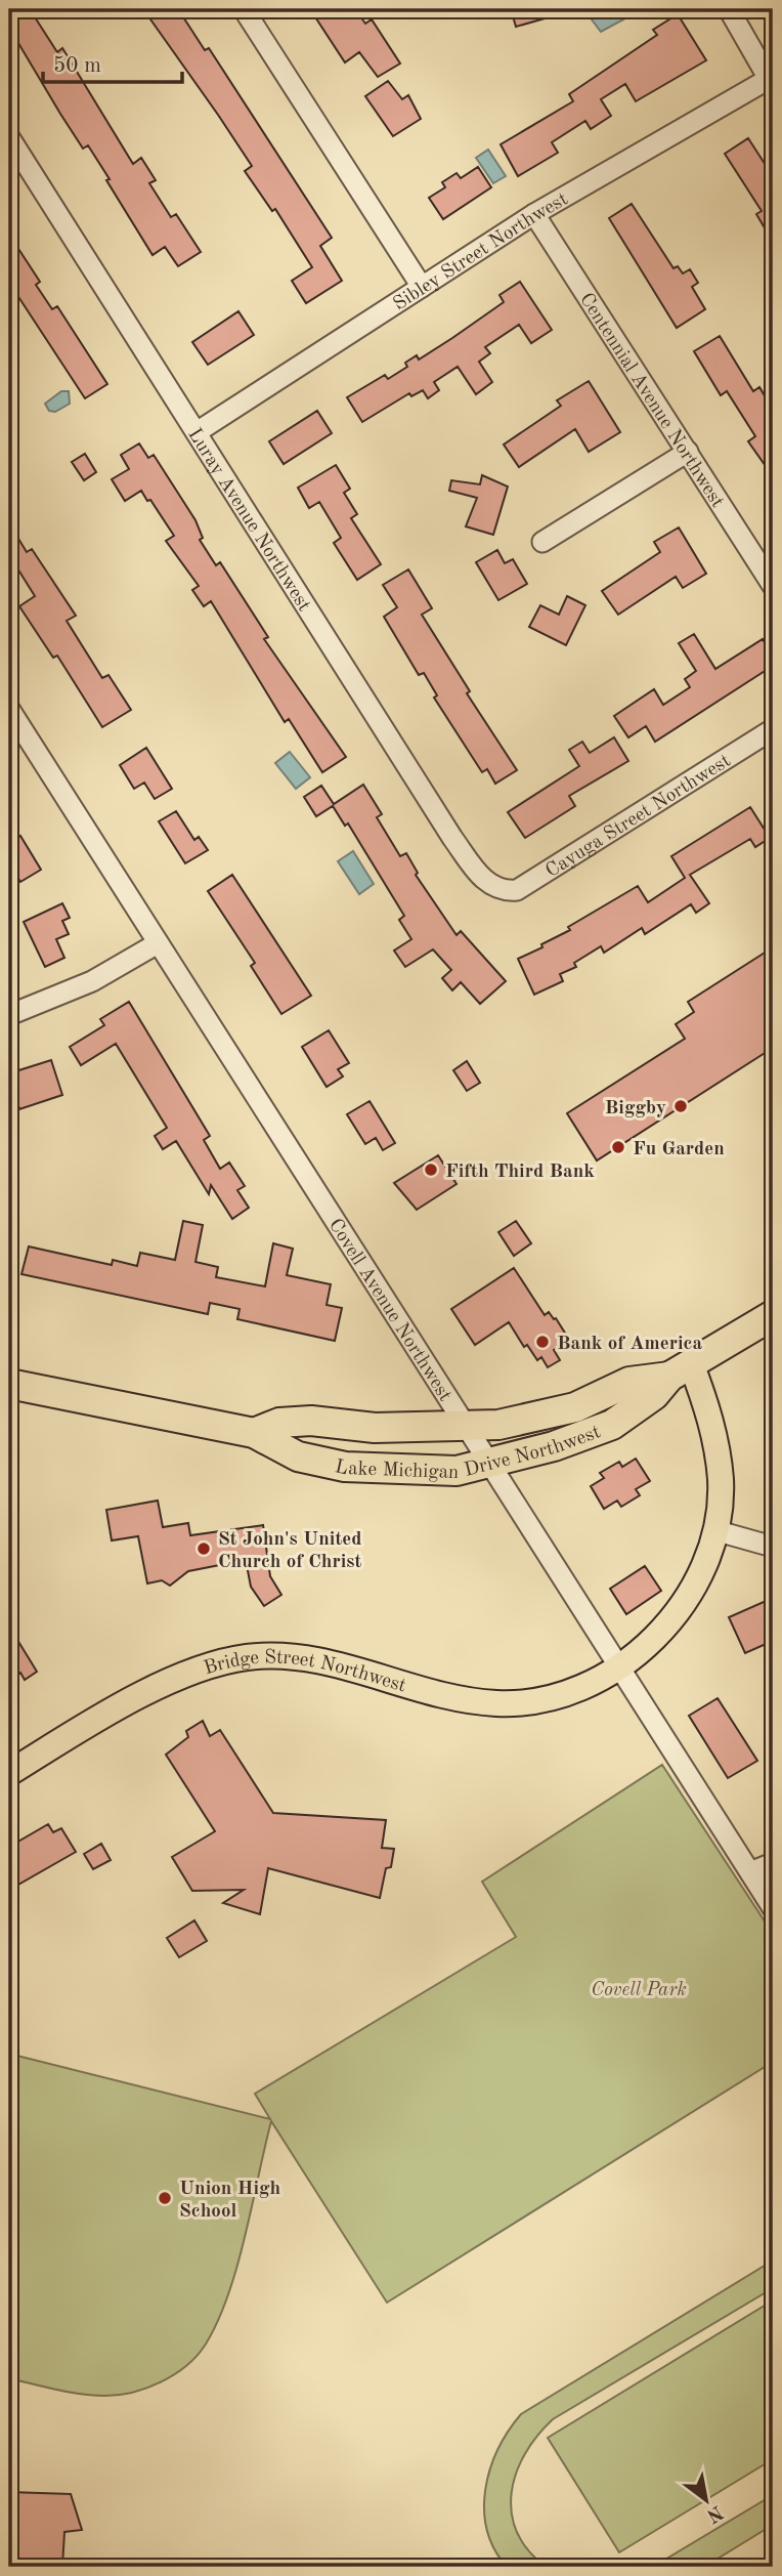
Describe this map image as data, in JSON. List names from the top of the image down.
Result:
{
  "streets": {
    "highway": ["Lake Michigan Drive Northwest"],
    "main road": ["Bridge Street Northwest"],
    "street": [
      "Sibley Street Northwest",
      "Centennial Avenue Northwest",
      "Luray Avenue Northwest",
      "Cayuga Street Northwest",
      "Covell Avenue Northwest"
    ]
  },
  "crossings": [
    ["Sibley Street Northwest", "Centennial Avenue Northwest"],
    ["Sibley Street Northwest", "Luray Avenue Northwest"],
    ["Luray Avenue Northwest", "Cayuga Street Northwest"],
    ["Covell Avenue Northwest", "Lake Michigan Drive Northwest"],
    ["Covell Avenue Northwest", "Bridge Street Northwest"],
    ["Lake Michigan Drive Northwest", "Bridge Street Northwest"]
  ],
  "parks": ["Covell Park"],
  "places": [
    "Biggby",
    "Fu Garden",
    "Fifth Third Bank",
    "Bank of America",
    "St John's United Church of Christ",
    "Union High School"
  ],
  "scale_bar": "50 m",
  "north": "bottom right"
}
